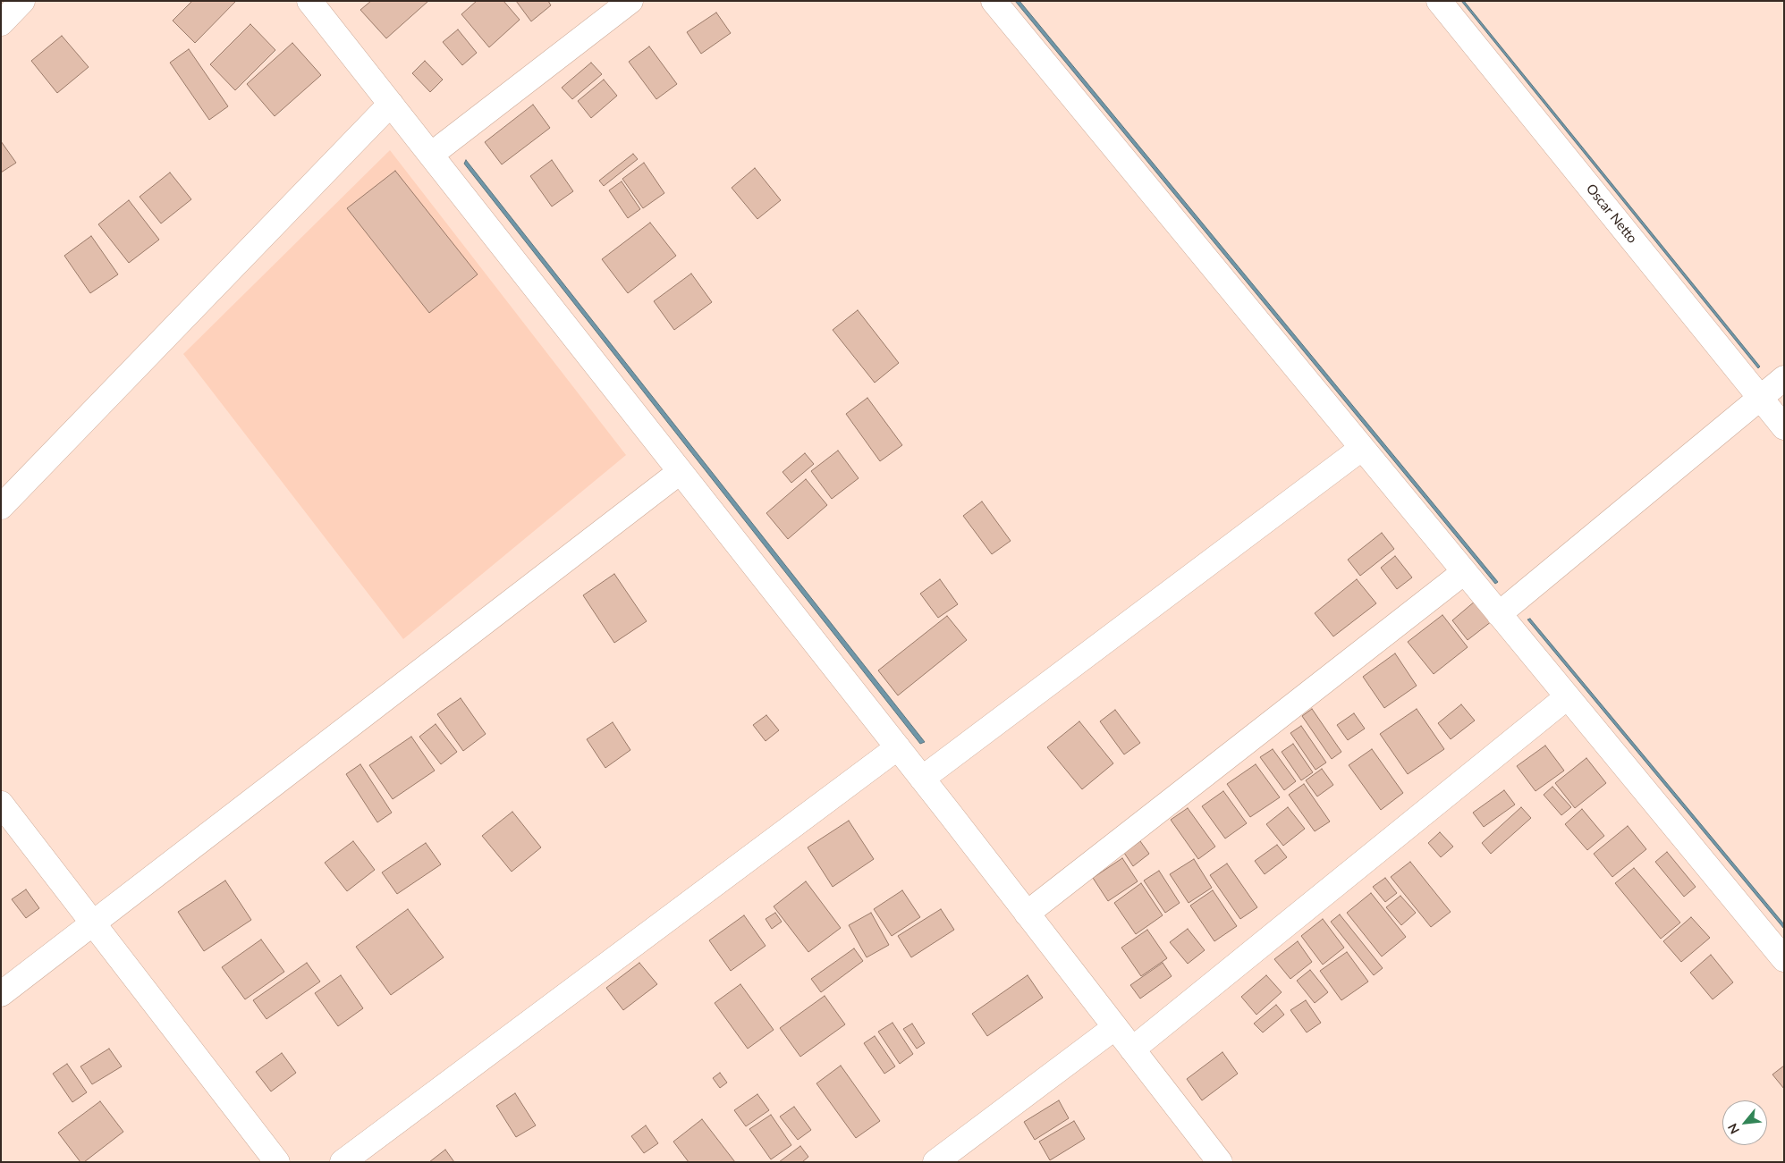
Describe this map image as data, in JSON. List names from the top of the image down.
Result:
{
  "streets": {
    "street": ["Oscar Netto"]
  },
  "north": "bottom left"
}
